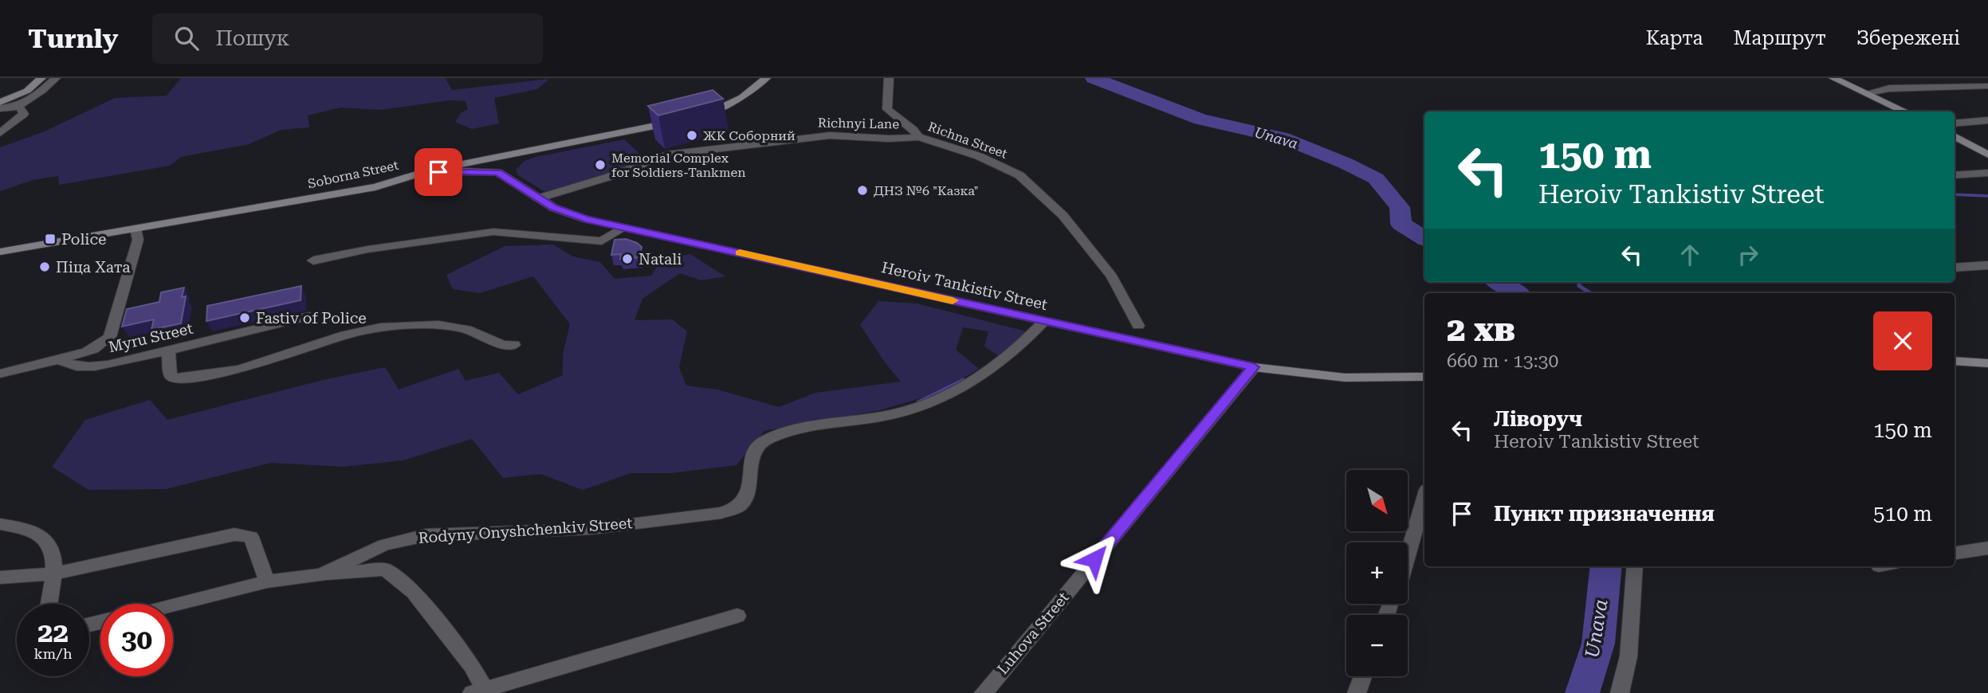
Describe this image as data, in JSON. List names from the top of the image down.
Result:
{
  "streets": {
    "main road": ["Soborna Street", "Heroiv Тankistiv Street"],
    "street": [
      "Richnyi Lane",
      "Richna Street",
      "Myru Street",
      "Rodyny Onyshchenkiv Street",
      "Luhova Street"
    ]
  },
  "crossings": [
    ["Richnyi Lane", "Richna Street"],
    ["Richnyi Lane", "Heroiv Тankistiv Street"],
    ["Soborna Street", "Heroiv Тankistiv Street"],
    ["Heroiv Тankistiv Street", "Rodyny Onyshchenkiv Street"],
    ["Heroiv Тankistiv Street", "Luhova Street"]
  ],
  "water": ["Unava"],
  "places": {
    "other": [
      "ЖК Соборний",
      "Memorial Complex for Soldiers-Tankmen",
      "ДНЗ №6 \"Казка\"",
      "Natali",
      "Піца Хата",
      "Fastiv of Police"
    ],
    "transit": ["Police"]
  },
  "north": "bottom right",
  "page": {
    "header": "Turnly",
    "search": "Пошук",
    "nav": ["Карта", "Маршрут", "Збережені"],
    "turn": ["150 m", "Heroiv Тankistiv Street"],
    "heading": ["2 хв", "660 m · 13:30"],
    "list": [
      {
        "name": "Ліворуч",
        "note": "Heroiv Тankistiv Street",
        "value": "150 m"
      },
      {
        "name": "Пункт призначення",
        "value": "510 m"
      }
    ],
    "map_buttons": ["+", "−"],
    "speed": "22 km/h",
    "limit": "30"
  }
}
